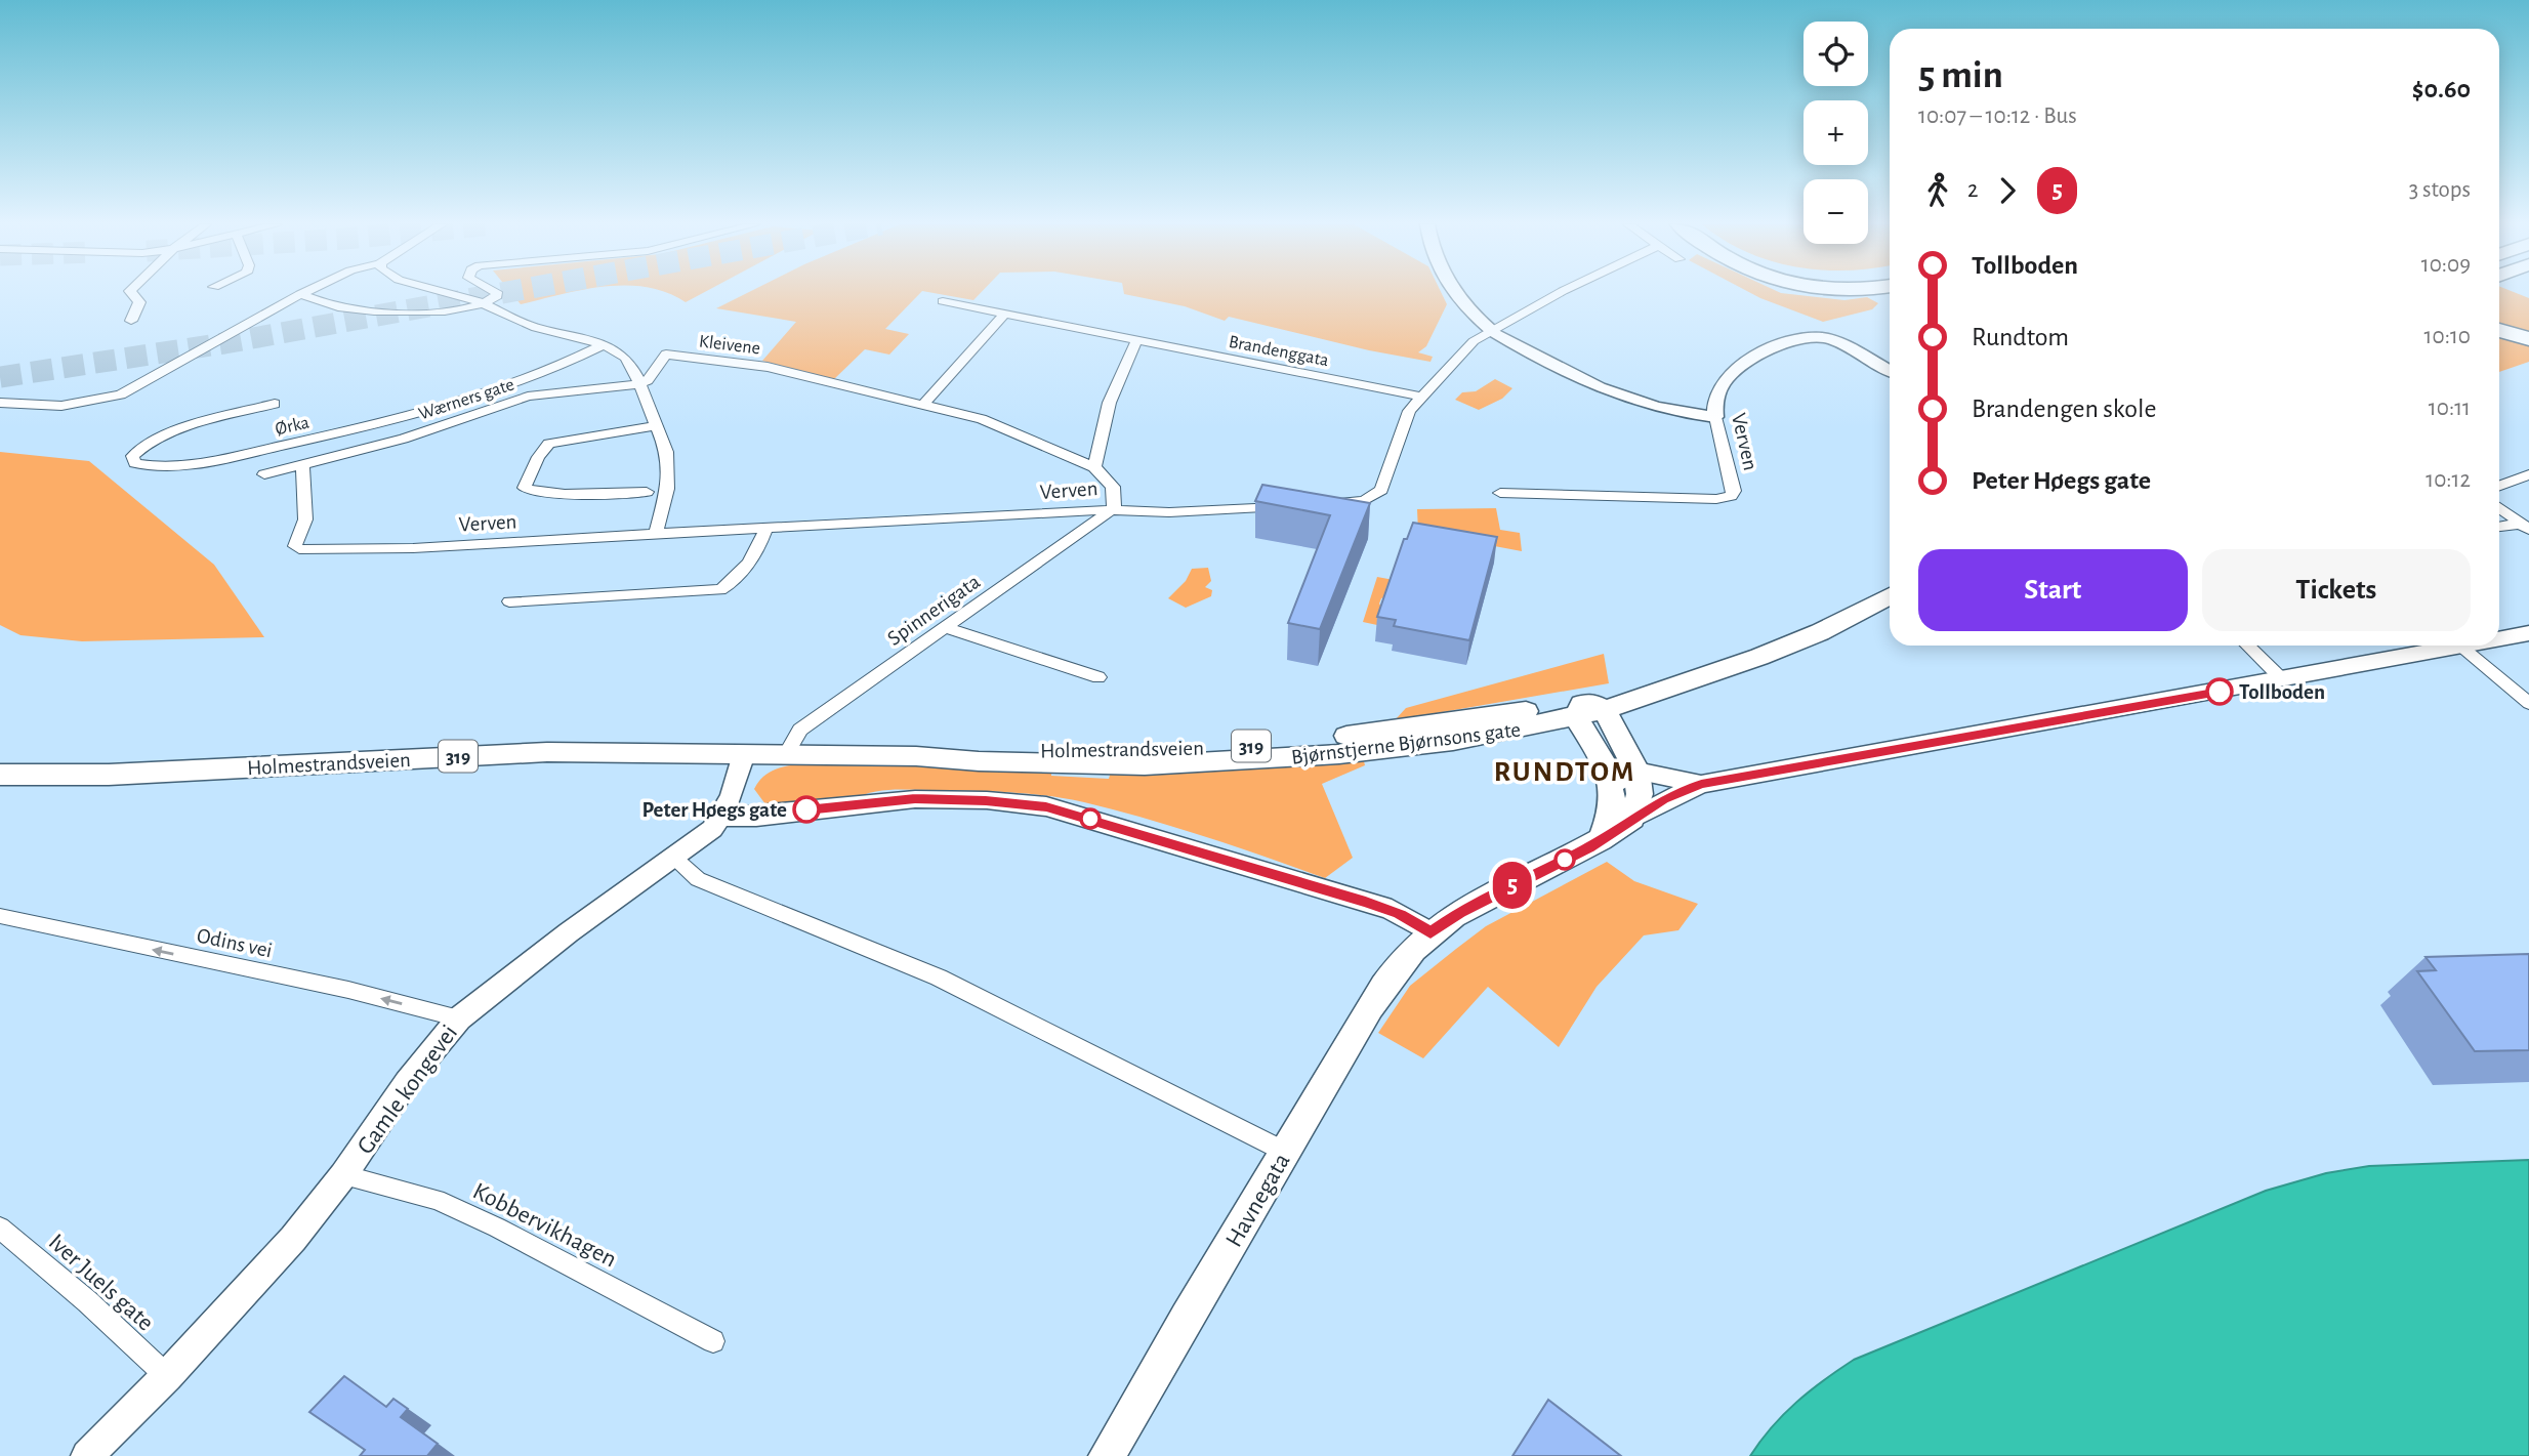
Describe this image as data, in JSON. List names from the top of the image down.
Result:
{
  "streets": {
    "main road": [
      "Bjørnstjerne Bjørnsons gate",
      "319",
      "Holmestrandsveien",
      "Gamle kongevei",
      "Havnegata"
    ],
    "street": [
      "Kleivene",
      "Brandenggata",
      "Wærners gate",
      "Ørka",
      "Verven",
      "Spinnerigata",
      "Odins vei",
      "Kobbervikhagen",
      "Iver Juels gate"
    ]
  },
  "crossings": [
    ["Kleivene", "Wærners gate"],
    ["Wærners gate", "Verven"],
    ["Verven", "Spinnerigata"],
    ["Spinnerigata", "Holmestrandsveien"],
    ["Bjørnstjerne Bjørnsons gate", "Holmestrandsveien"],
    ["Holmestrandsveien", "Gamle kongevei"],
    ["Odins vei", "Gamle kongevei"],
    ["Gamle kongevei", "Kobbervikhagen"],
    ["Gamle kongevei", "Iver Juels gate"]
  ],
  "one_way": ["Odins vei"],
  "districts": ["RUNDTOM"],
  "places": ["Tollboden", "Peter Høegs gate"],
  "lines": ["bus line 5"],
  "page": {
    "on_map": "5",
    "map_buttons": ["+", "−"],
    "heading": ["5 min", "10:07 – 10:12 · Bus", "$0.60"],
    "legs": ["2", "5", "3 stops"],
    "list": [
      {
        "name": "Tollboden",
        "value": "10:09"
      },
      {
        "name": "Rundtom",
        "value": "10:10"
      },
      {
        "name": "Brandengen skole",
        "value": "10:11"
      },
      {
        "name": "Peter Høegs gate",
        "value": "10:12"
      }
    ],
    "buttons": ["Start", "Tickets"]
  }
}
